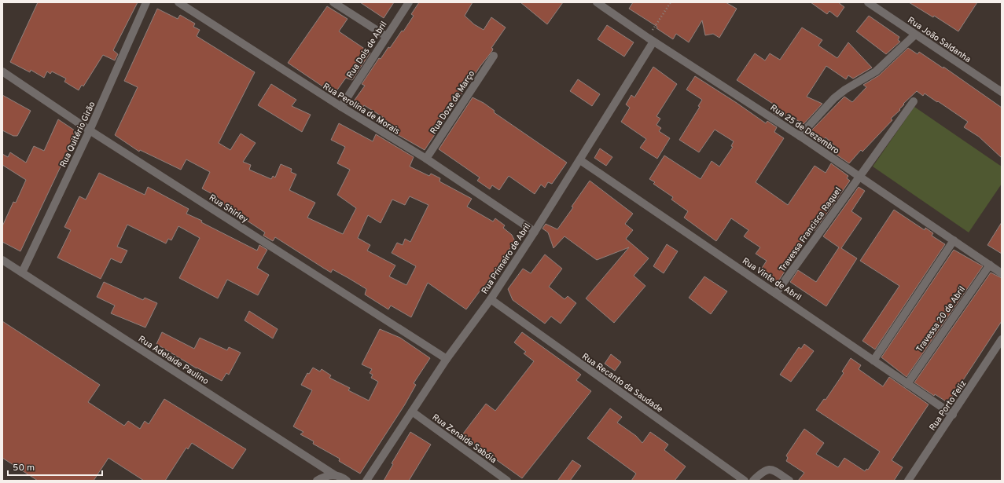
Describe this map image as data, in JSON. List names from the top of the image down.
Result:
{
  "streets": {
    "street": [
      "Rua João Saldanha",
      "Rua Dois de Abril",
      "Rua Doze de Março",
      "Rua Perolina de Morais",
      "Rua 25 de Dezembro",
      "Rua Quitério Girão",
      "Rua Shirley",
      "Travessa Francisca Raquel",
      "Rua Primeiro de Abril",
      "Rua Vinte de Abril",
      "Travessa 20 de Abril",
      "Rua Adelaide Paulino",
      "Rua Recanto da Saudade",
      "Rua Porto Feliz",
      "Rua Zenaide Sabóia"
    ]
  },
  "crossings": [
    ["Rua Dois de Abril", "Rua Perolina de Morais"],
    ["Rua Doze de Março", "Rua Perolina de Morais"],
    ["Rua Perolina de Morais", "Rua Primeiro de Abril"],
    ["Rua 25 de Dezembro", "Travessa Francisca Raquel"],
    ["Rua 25 de Dezembro", "Rua Primeiro de Abril"],
    ["Rua 25 de Dezembro", "Travessa 20 de Abril"],
    ["Rua Quitério Girão", "Rua Shirley"],
    ["Rua Quitério Girão", "Rua Adelaide Paulino"],
    ["Rua Shirley", "Rua Primeiro de Abril"],
    ["Travessa Francisca Raquel", "Rua Vinte de Abril"],
    ["Rua Primeiro de Abril", "Rua Vinte de Abril"],
    ["Rua Primeiro de Abril", "Rua Recanto da Saudade"],
    ["Rua Primeiro de Abril", "Rua Zenaide Sabóia"],
    ["Rua Vinte de Abril", "Travessa 20 de Abril"],
    ["Rua Vinte de Abril", "Rua Porto Feliz"]
  ],
  "scale_bar": "50 m"
}
